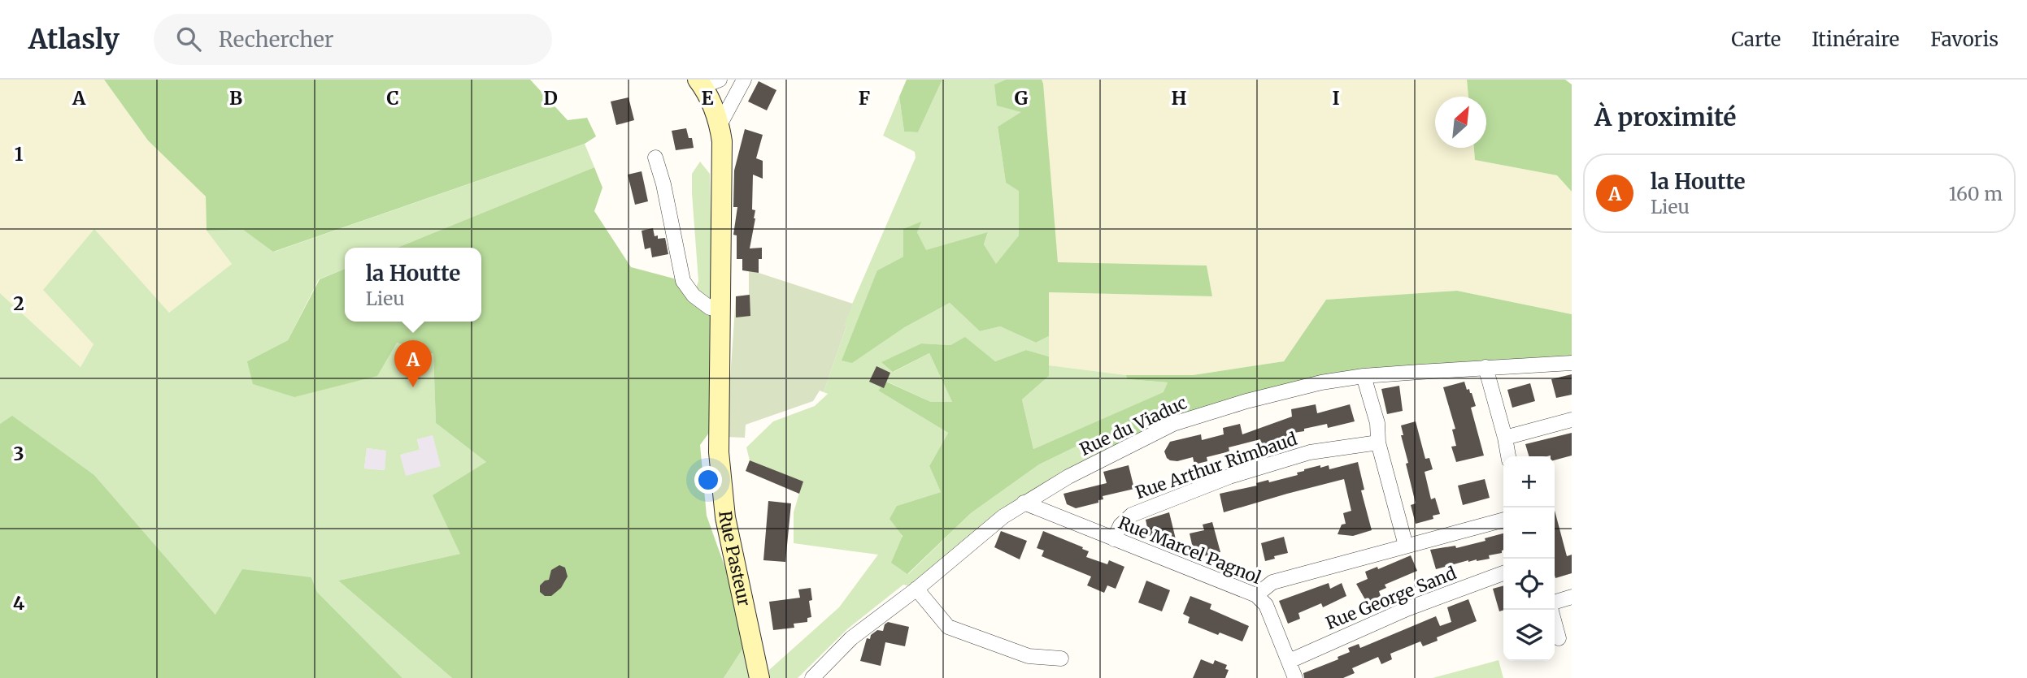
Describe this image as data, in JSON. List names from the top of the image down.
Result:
{
  "streets": {
    "main road": ["Rue Pasteur"],
    "street": [
      "Rue du Viaduc",
      "Rue Arthur Rimbaud",
      "Rue Marcel Pagnol",
      "Rue George Sand"
    ]
  },
  "crossings": [
    ["Rue du Viaduc", "Rue Marcel Pagnol"],
    ["Rue Arthur Rimbaud", "Rue Marcel Pagnol"],
    ["Rue Marcel Pagnol", "Rue George Sand"]
  ],
  "north": "top right",
  "page": {
    "header": "Atlasly",
    "search": "Rechercher",
    "nav": ["Carte", "Itinéraire", "Favoris"],
    "heading": "À proximité",
    "list": [
      {
        "mark": "A",
        "name": "la Houtte",
        "note": "Lieu",
        "value": "160 m"
      }
    ],
    "popup": ["la Houtte", "Lieu"],
    "pins": "A",
    "map_buttons": ["+", "−"]
  },
  "grid": {
    "columns": [
      "A",
      "B",
      "C",
      "D",
      "E",
      "F",
      "G",
      "H",
      "I"
    ],
    "rows": [
      "1",
      "2",
      "3",
      "4"
    ]
  }
}
